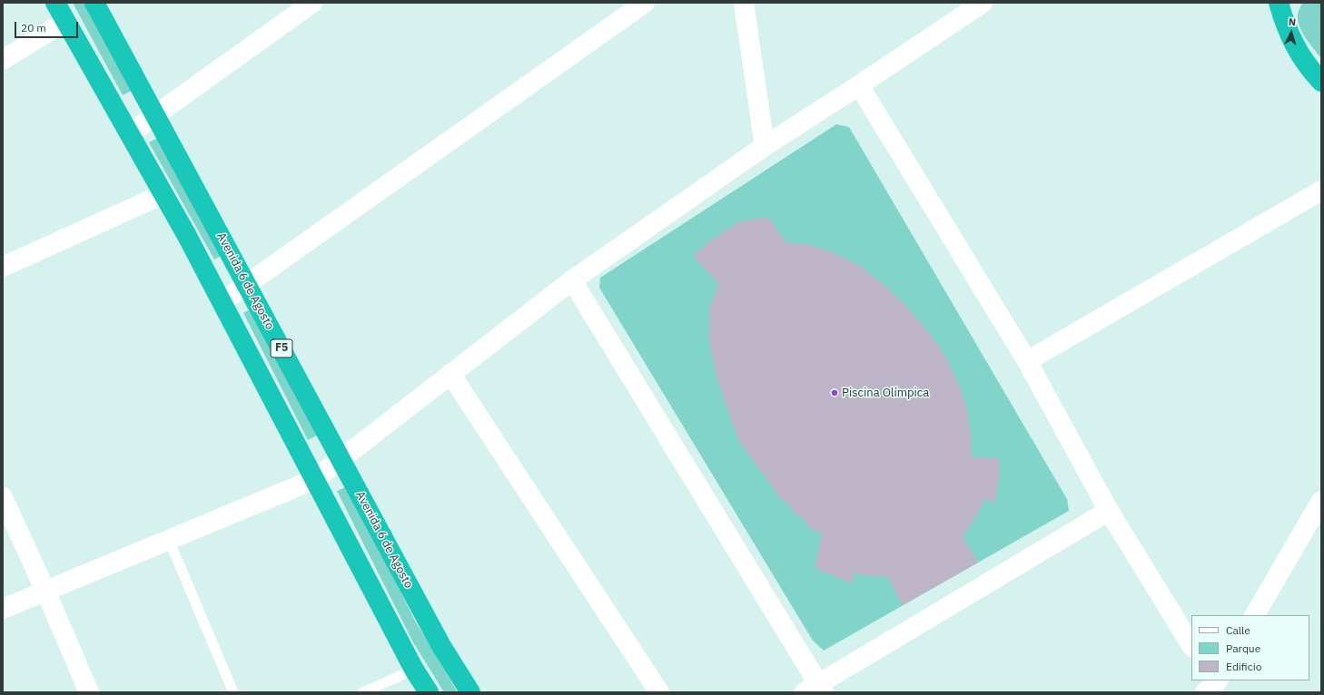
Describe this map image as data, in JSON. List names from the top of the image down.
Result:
{
  "streets": {
    "highway": ["Avenida 6 de Agosto", "F5"]
  },
  "places": ["Piscina Olímpica"],
  "legend": ["Calle", "Parque", "Edificio"],
  "scale_bar": "20 m",
  "north": "top"
}
